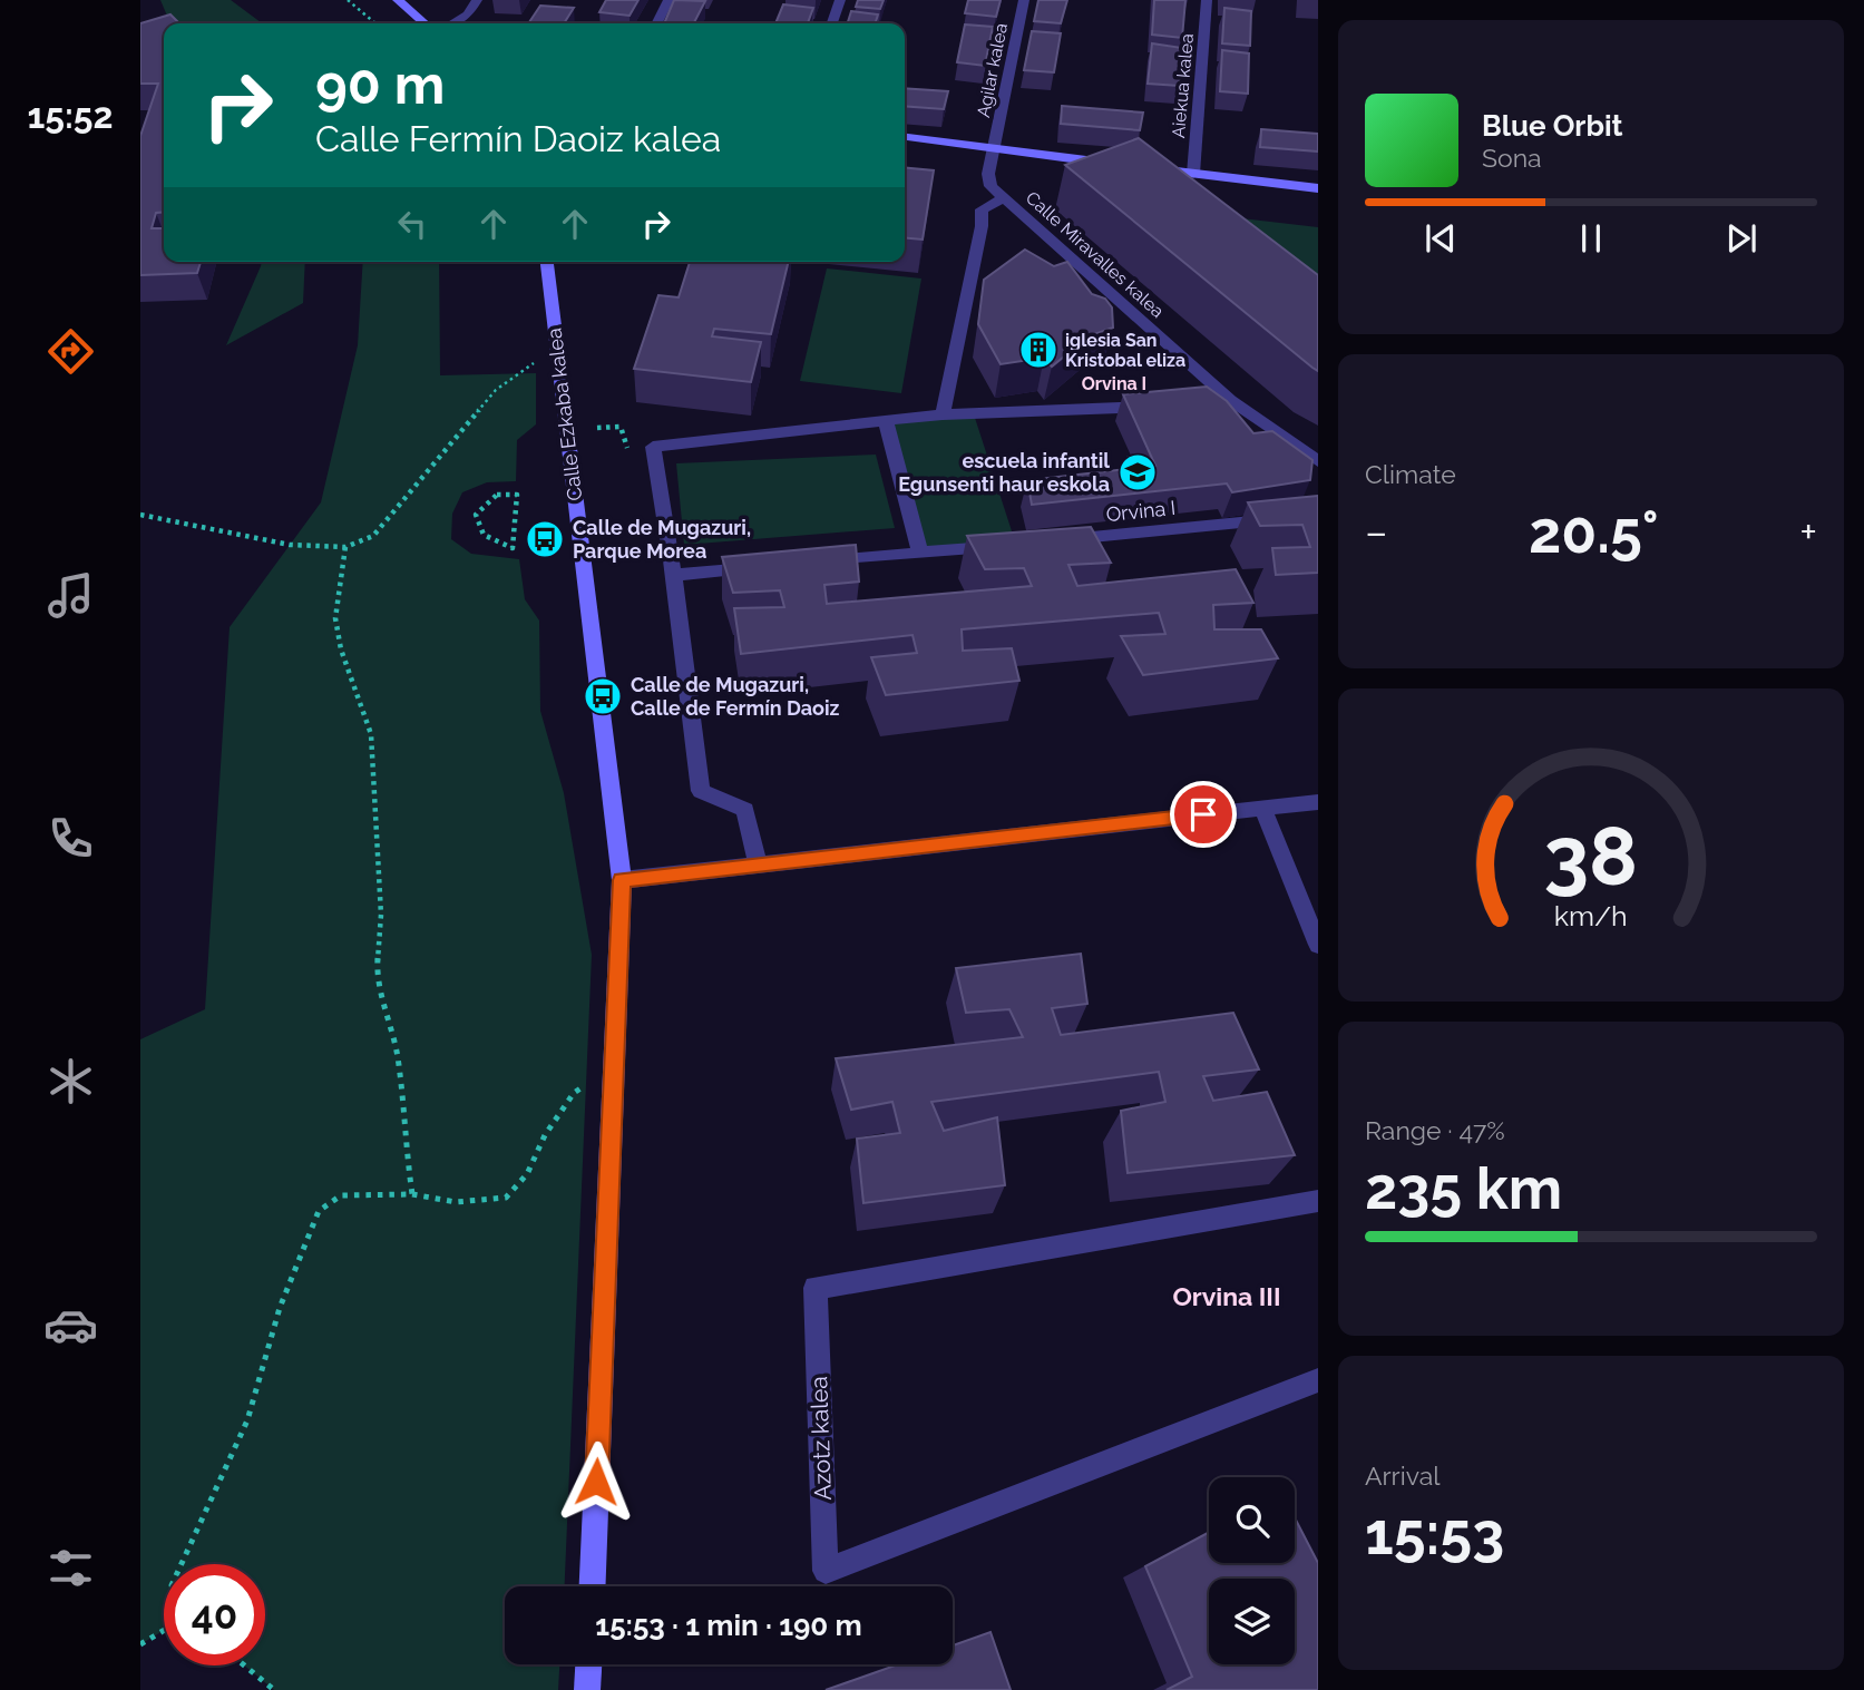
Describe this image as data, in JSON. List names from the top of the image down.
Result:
{
  "streets": {
    "street": [
      "Agilar kalea",
      "Aiekua kalea",
      "Calle Miravalles kalea",
      "Calle Ezkaba kalea",
      "Orvina I",
      "Azotz kalea"
    ]
  },
  "crossings": [
    ["Agilar kalea", "Calle Miravalles kalea"]
  ],
  "districts": ["Orvina I", "Orvina III"],
  "places": {
    "building": ["iglesia San Kristobal eliza"],
    "school or university": ["escuela infantil Egunsenti haur eskola"],
    "bus stop": ["Calle de Mugazuri, Parque Morea", "Calle de Mugazuri, Calle de Fermín Daoiz"]
  },
  "page": {
    "tabs": "15:52",
    "turn": ["90 m", "Calle Fermín Daoiz kalea"],
    "song": ["Blue Orbit", "Sona"],
    "tile": [
      "Climate",
      ["Range · 47%", "235 km"],
      ["Arrival", "15:53"]
    ],
    "heat": ["−", "20.5°", "+"],
    "limit": "40",
    "trip": "15:53 · 1 min · 190 m",
    "gauge": ["38", "km/h"]
  }
}
